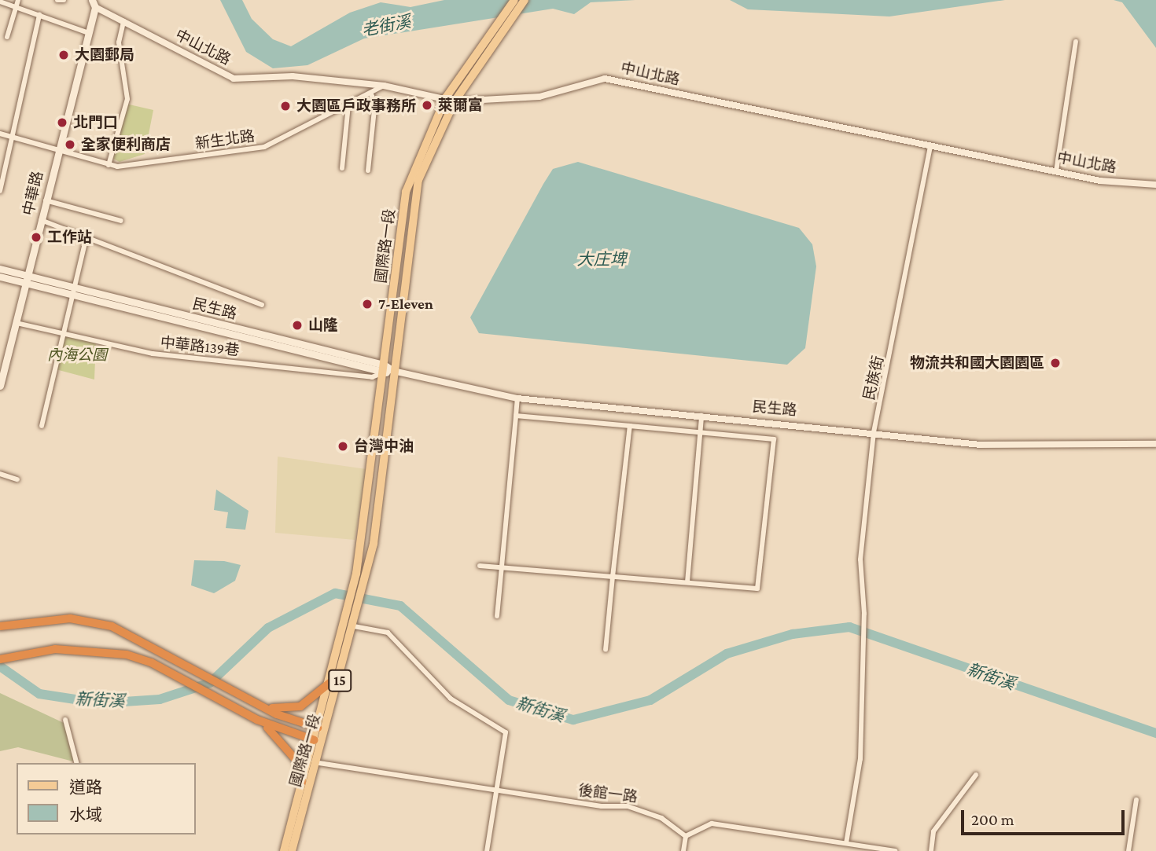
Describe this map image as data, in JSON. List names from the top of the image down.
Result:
{
  "streets": {
    "main road": [
      "中華路",
      "國際路一段",
      "民生路",
      "15"
    ],
    "street": [
      "中山北路",
      "新生北路",
      "中華路139巷",
      "民族街",
      "後館一路"
    ]
  },
  "crossings": [
    ["中山北路", "新生北路"],
    ["中山北路", "中華路"],
    ["中山北路", "國際路一段"],
    ["中山北路", "民族街"],
    ["新生北路", "中華路"],
    ["中華路", "民生路"],
    ["中華路", "中華路139巷"],
    ["國際路一段", "民生路"],
    ["國際路一段", "中華路139巷"],
    ["國際路一段", "15"],
    ["國際路一段", "後館一路"],
    ["民生路", "中華路139巷"],
    ["民生路", "民族街"]
  ],
  "water": ["老街溪", "大庄埤", "新街溪"],
  "parks": ["內海公園"],
  "places": [
    "大園郵局",
    "萊爾富",
    "大園區戶政事務所",
    "北門口",
    "全家便利商店",
    "工作站",
    "7-Eleven",
    "山隆",
    "物流共和國大園園區",
    "台灣中油"
  ],
  "legend": ["道路", "水域"],
  "scale_bar": "200 m"
}
